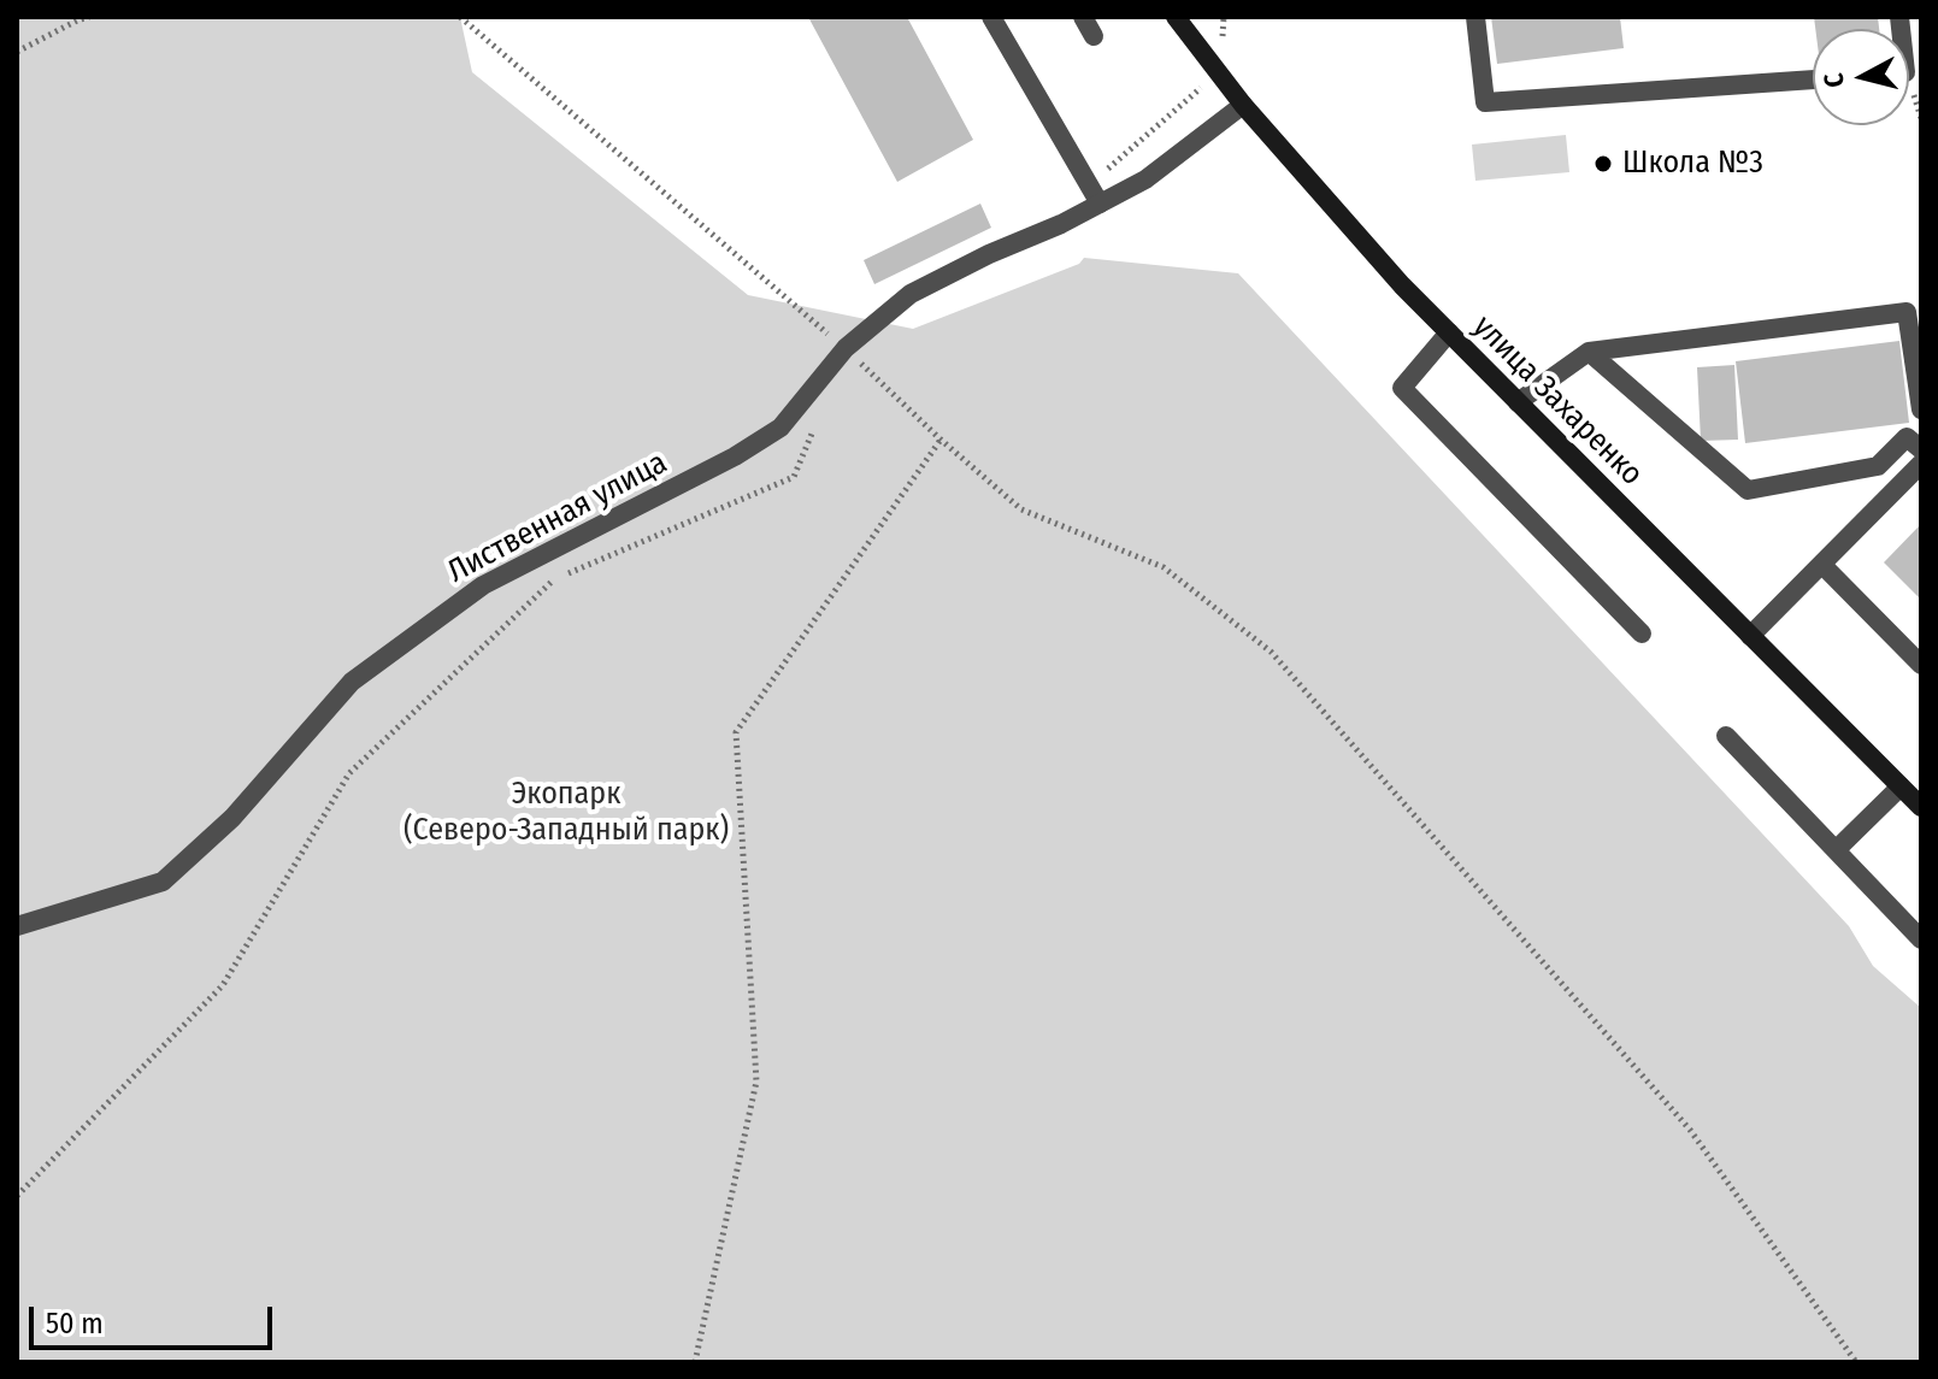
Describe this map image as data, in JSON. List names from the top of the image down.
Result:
{
  "streets": {
    "street": ["улица Захаренко", "Лиственная улица"]
  },
  "crossings": [
    ["улица Захаренко", "Лиственная улица"]
  ],
  "parks": ["Экопарк (Северо-Западный парк)"],
  "places": ["Школа №3"],
  "scale_bar": "50 m",
  "north": "left"
}
